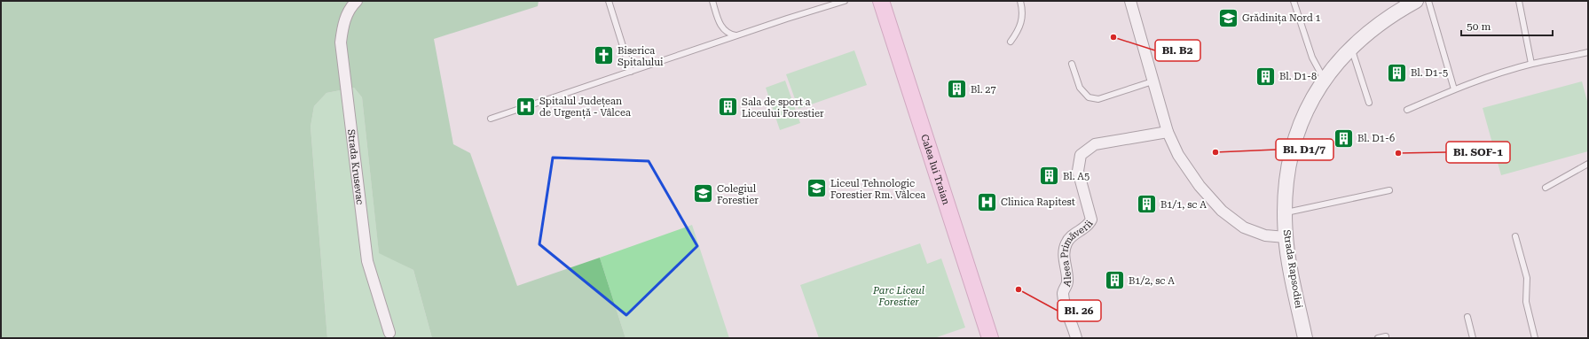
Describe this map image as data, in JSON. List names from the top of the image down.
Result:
{
  "streets": {
    "main road": ["Calea lui Traian"],
    "street": ["Strada Krusevac", "Aleea Primăverii", "Strada Rapsodiei"]
  },
  "parks": ["Parc Liceul Forestier"],
  "places": {
    "school or university": ["Grădinița Nord 1", "Liceul Tehnologic Forestier Rm. Vâlcea", "Colegiul Forestier"],
    "other": [
      "Bl. B2",
      "Bl. D1/7",
      "Bl. SOF-1",
      "Bl. 26"
    ],
    "church": ["Biserica Spitalului"],
    "building": [
      "Bl. D1-5",
      "Bl. D1-8",
      "Bl. 27",
      "Sala de sport a Liceului Forestier",
      "Bl. D1-6",
      "Bl. A5",
      "B1/1, sc A",
      "B1/2, sc A"
    ],
    "hospital": ["Spitalul Județean de Urgență - Vâlcea", "Clinica Rapitest"]
  },
  "scale_bar": "50 m"
}
